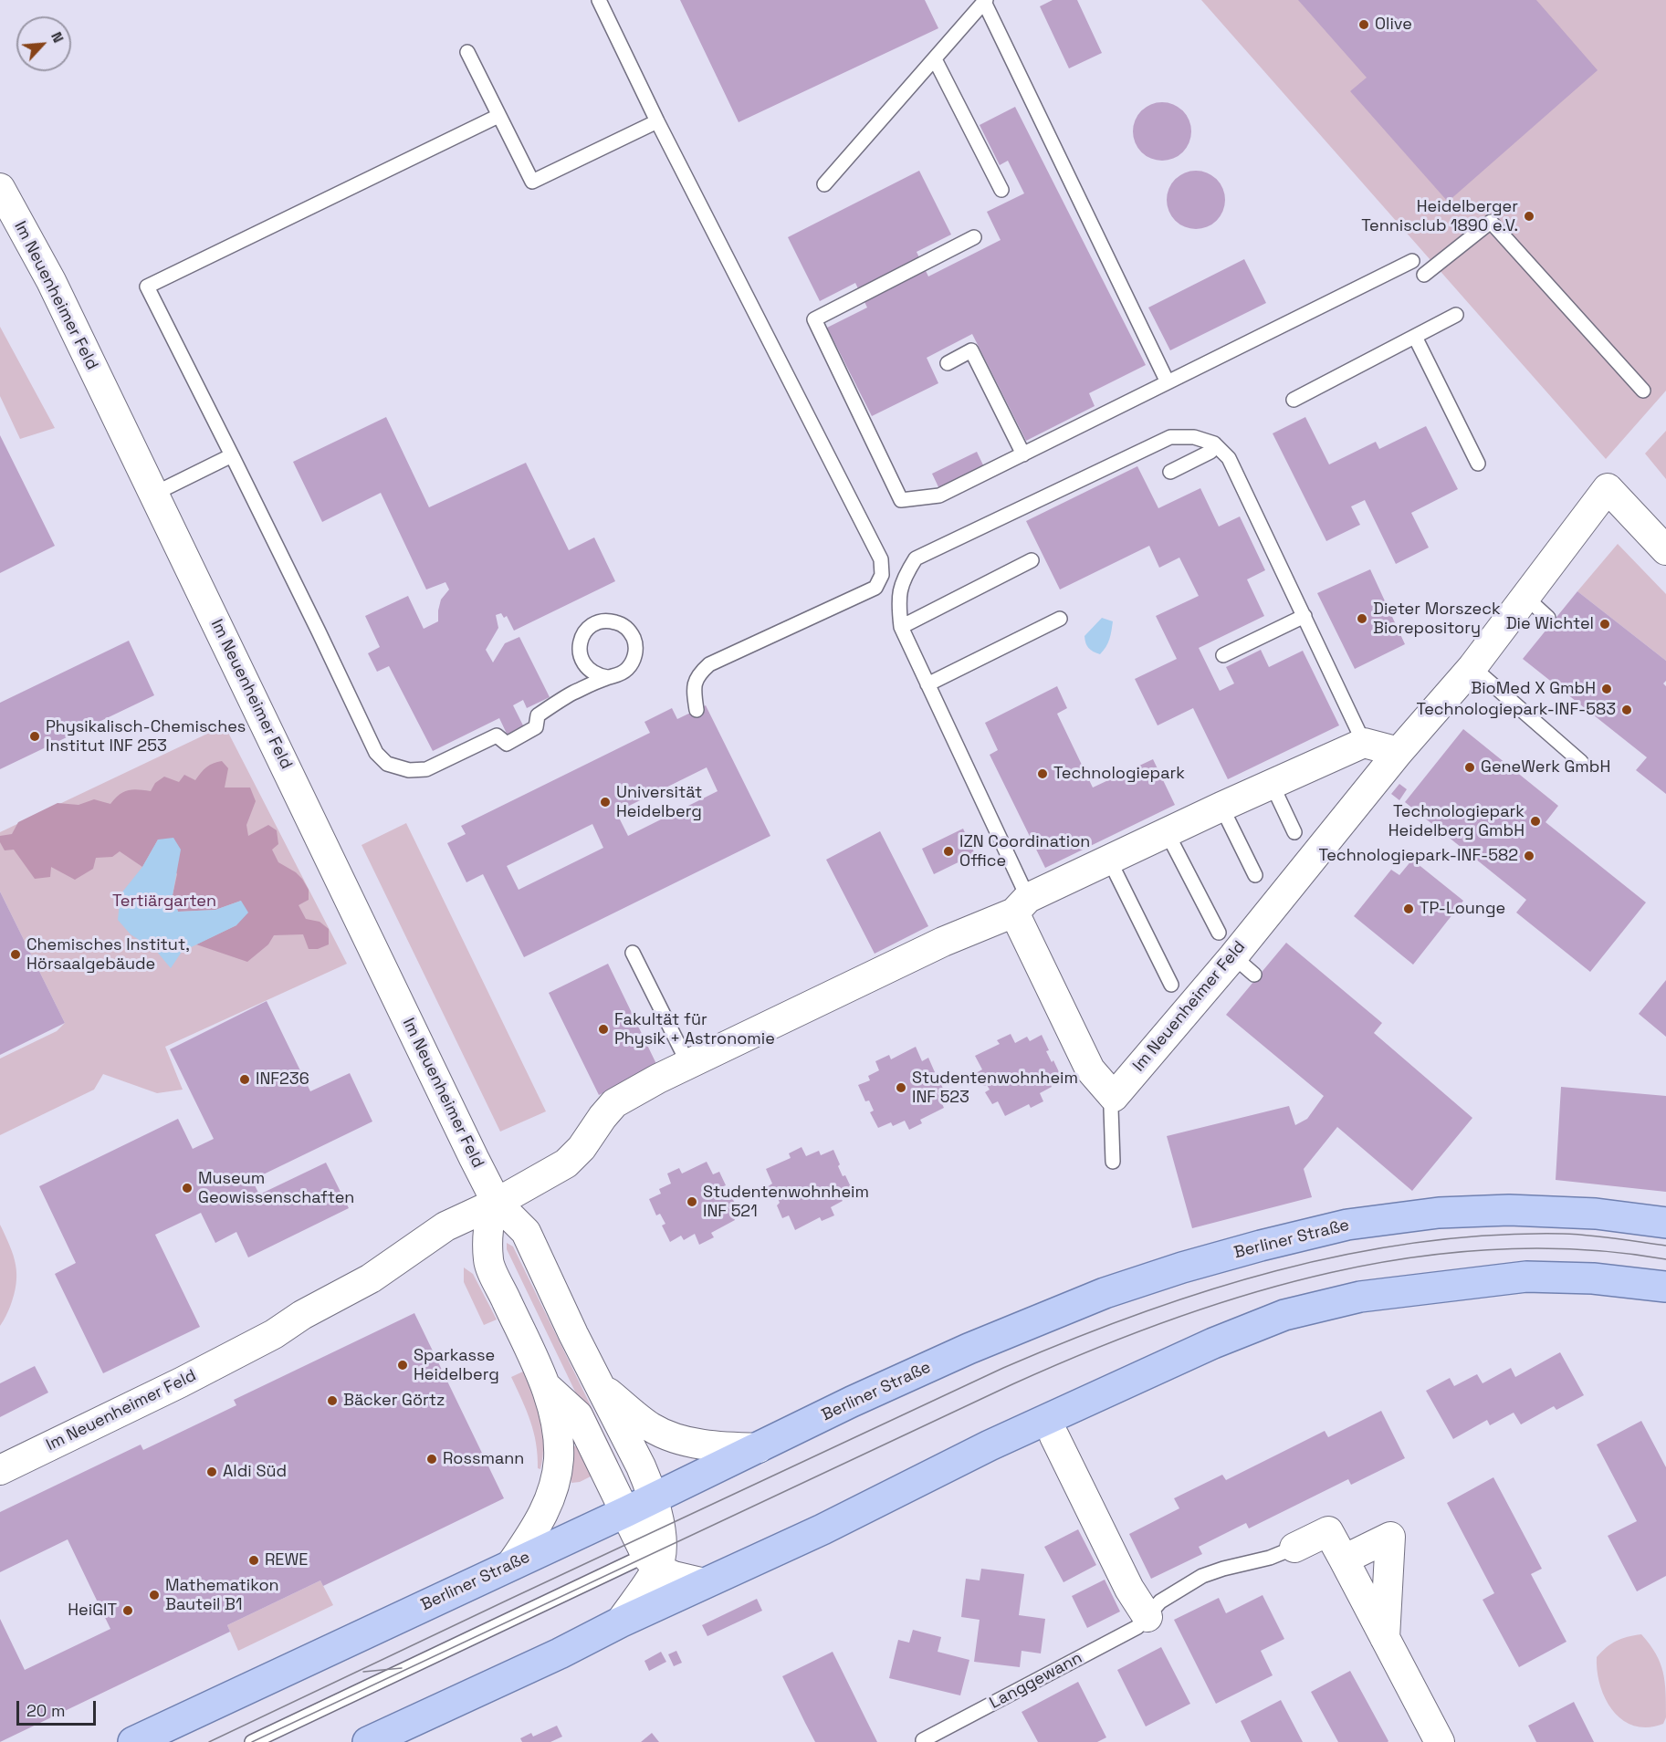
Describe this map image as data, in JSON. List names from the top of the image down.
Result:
{
  "streets": {
    "main road": ["Berliner Straße"],
    "street": ["Im Neuenheimer Feld", "Langgewann"]
  },
  "crossings": [
    ["Im Neuenheimer Feld", "Berliner Straße"]
  ],
  "parks": ["Tertiärgarten"],
  "places": [
    "Olive",
    "Heidelberger Tennisclub 1890 e.V.",
    "Dieter Morszeck Biorepository",
    "Die Wichtel",
    "BioMed X GmbH",
    "Technologiepark-INF-583",
    "Physikalisch-Chemisches Institut INF 253",
    "GeneWerk GmbH",
    "Technologiepark",
    "Universität Heidelberg",
    "Technologiepark Heidelberg GmbH",
    "IZN Coordination Office",
    "Technologiepark-INF-582",
    "TP-Lounge",
    "Chemisches Institut, Hörsaalgebäude",
    "Fakultät für Physik + Astronomie",
    "INF236",
    "Studentenwohnheim INF 523",
    "Museum Geowissenschaften",
    "Studentenwohnheim INF 521",
    "Sparkasse Heidelberg",
    "Bäcker Görtz",
    "Rossmann",
    "Aldi Süd",
    "REWE",
    "Mathematikon Bauteil B1",
    "HeiGIT"
  ],
  "scale_bar": "20 m",
  "north": "top right"
}
